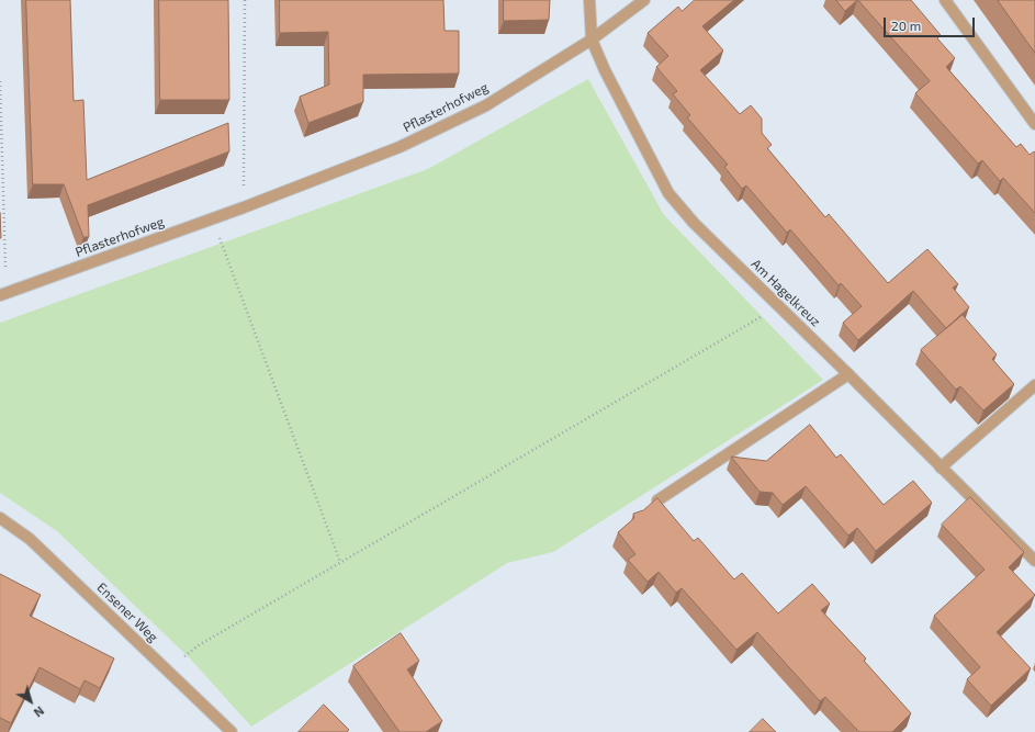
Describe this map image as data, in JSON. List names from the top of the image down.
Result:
{
  "streets": {
    "street": ["Pflasterhofweg", "Am Hagelkreuz", "Ensener Weg"]
  },
  "crossings": [
    ["Pflasterhofweg", "Am Hagelkreuz"]
  ],
  "scale_bar": "20 m",
  "north": "bottom right"
}
